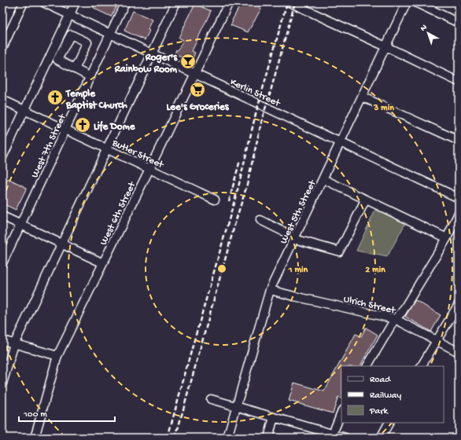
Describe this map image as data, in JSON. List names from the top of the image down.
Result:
{
  "streets": {
    "street": [
      "Kerlin Street",
      "West 7th Street",
      "Butler Street",
      "West 5th Street",
      "West 6th Street",
      "Ulrich Street"
    ]
  },
  "crossings": [
    ["Kerlin Street", "West 7th Street"],
    ["Kerlin Street", "West 5th Street"],
    ["Kerlin Street", "West 6th Street"],
    ["West 7th Street", "Butler Street"],
    ["Butler Street", "West 6th Street"],
    ["West 5th Street", "Ulrich Street"]
  ],
  "places": {
    "bar": ["Roger's Rainbow Room"],
    "supermarket": ["Lee's Groceries"],
    "church": ["Temple Baptist Church", "Life Dome"]
  },
  "legend": ["Road", "Railway", "Park"],
  "scale_bar": "100 m",
  "north": "top left",
  "rings": ["3 min", "1 min", "2 min"]
}
